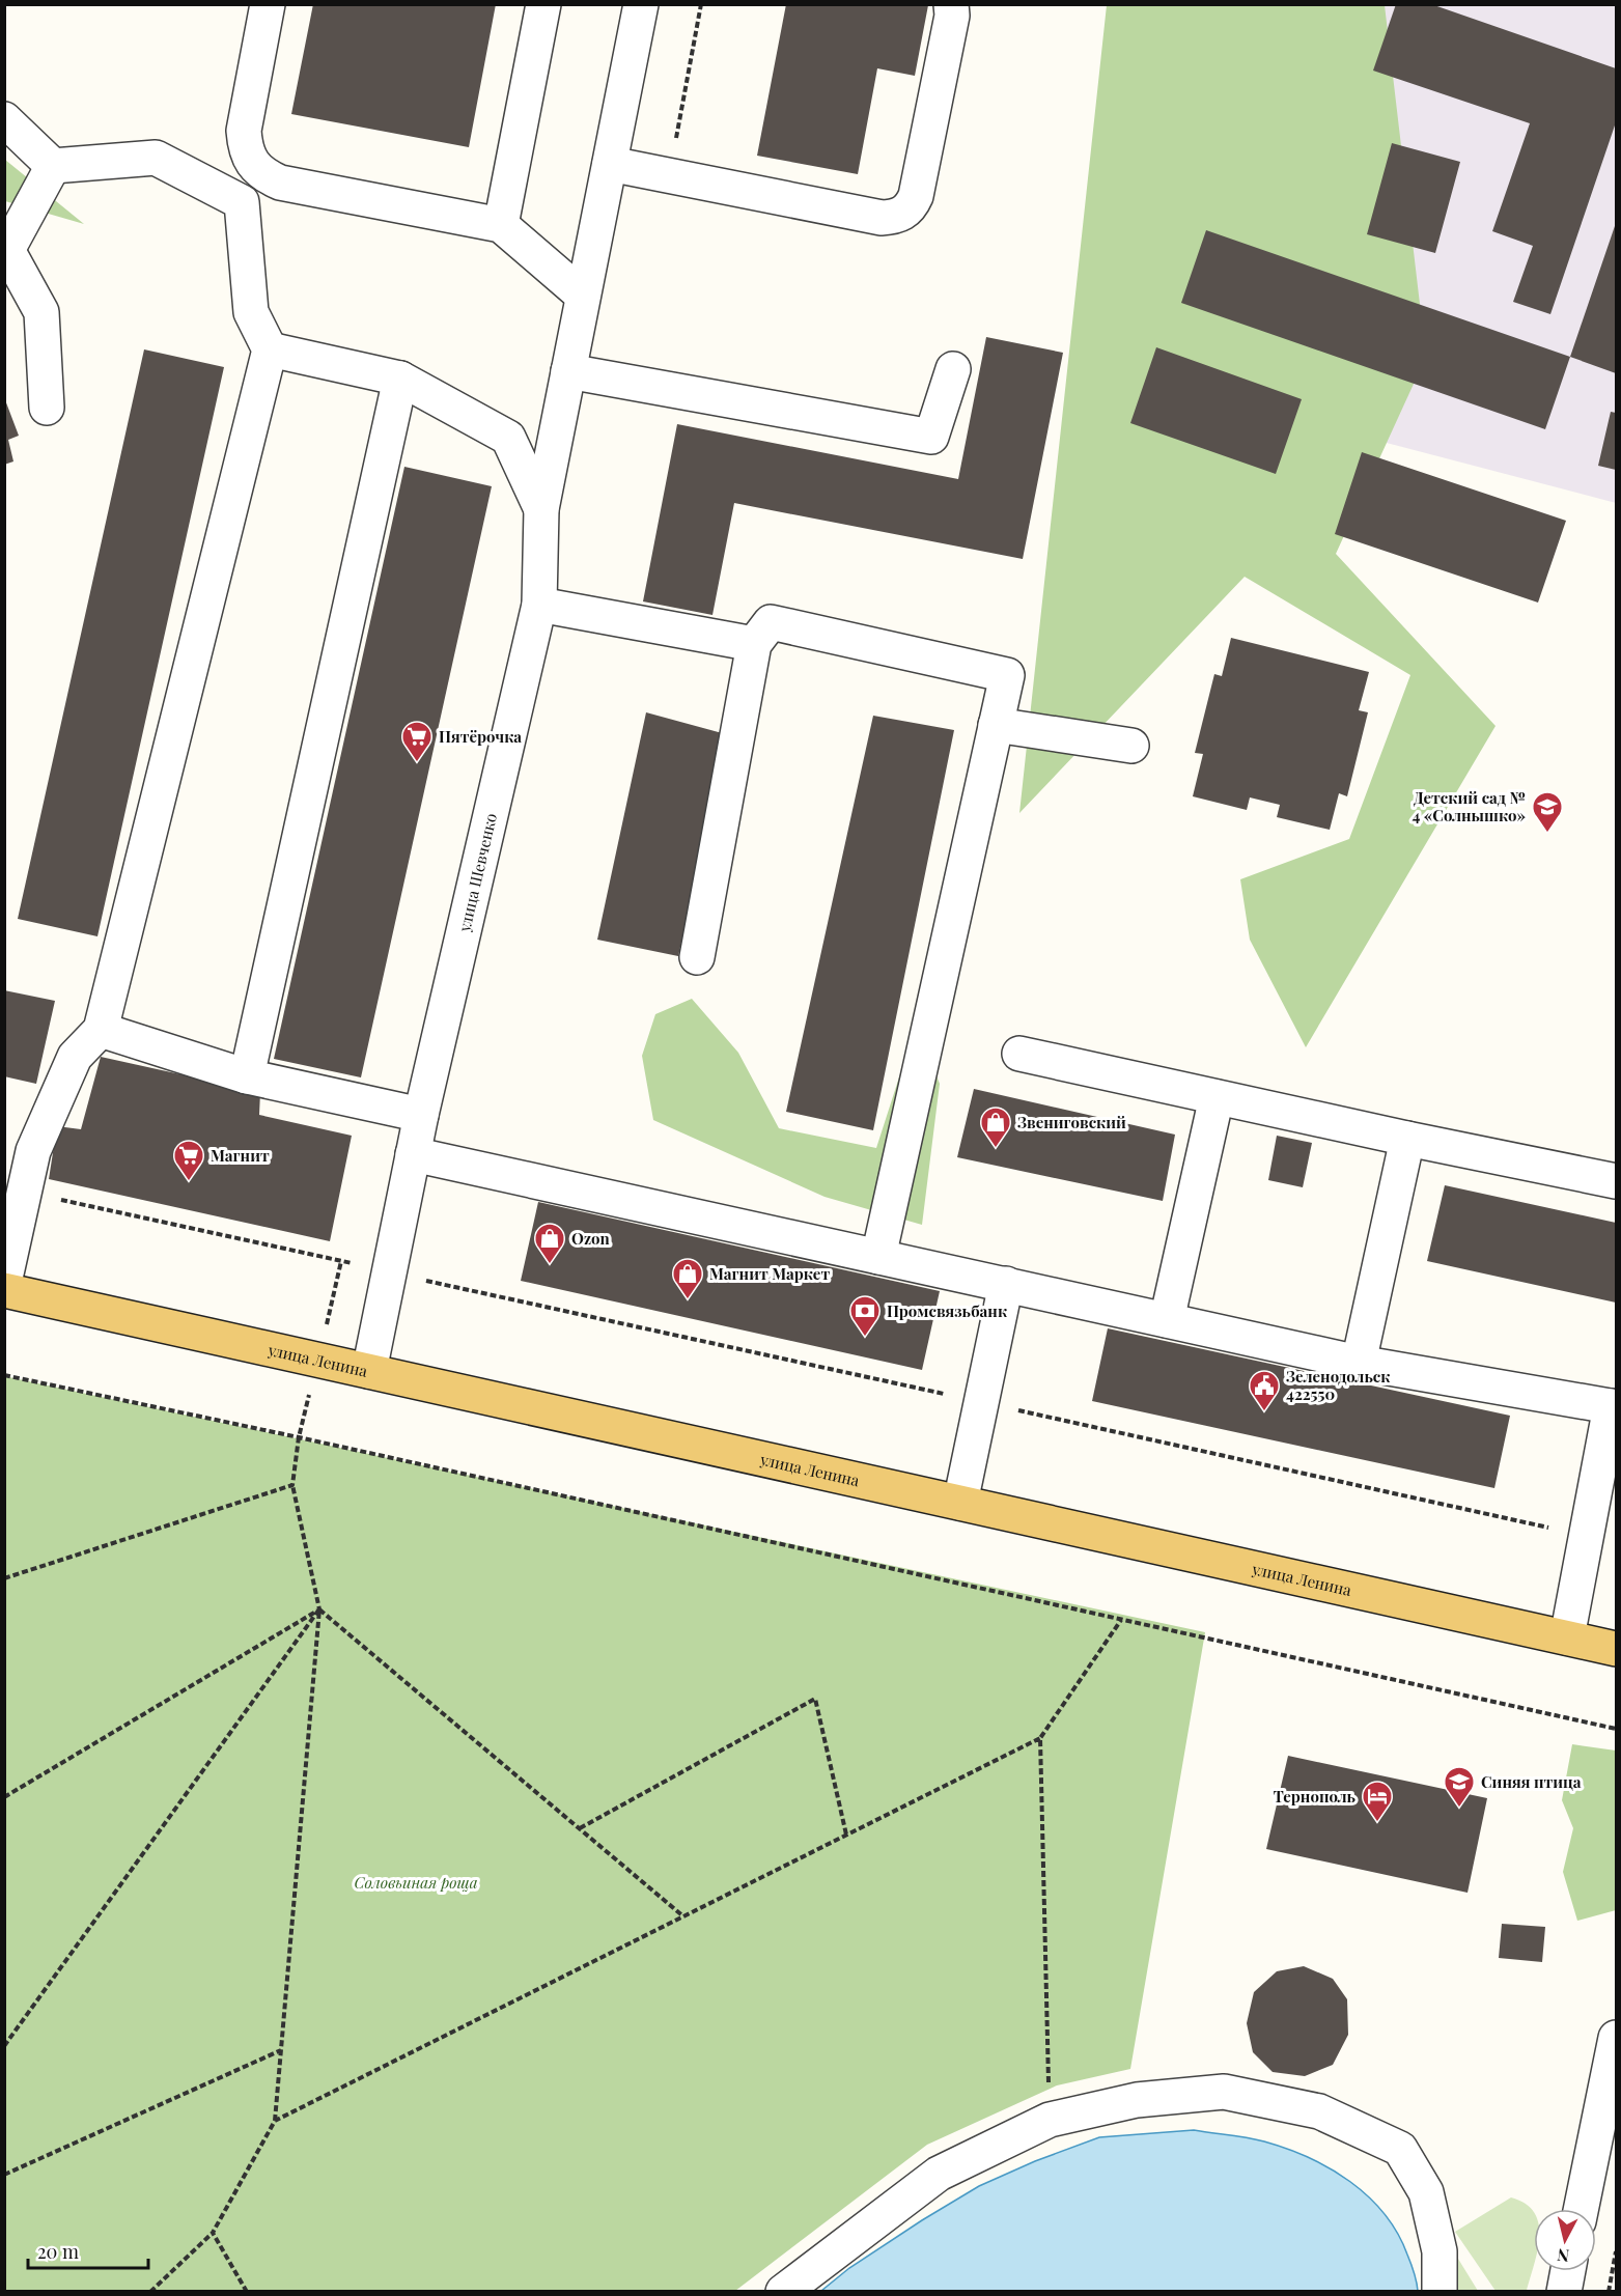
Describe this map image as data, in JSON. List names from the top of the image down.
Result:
{
  "streets": {
    "main road": ["улица Ленина"],
    "street": ["улица Шевченко"]
  },
  "crossings": [
    ["улица Шевченко", "улица Ленина"]
  ],
  "parks": ["Соловьиная роща"],
  "places": {
    "supermarket": ["Пятёрочка", "Магнит"],
    "school or university": ["Детский сад № 4 «Солнышко»", "Синяя птица"],
    "shop": ["Звениговский", "Ozon", "Магнит Маркет"],
    "bank": ["Промсвязьбанк"],
    "public building": ["Зеленодольск 422550"],
    "hotel": ["Тернополь"]
  },
  "scale_bar": "20 m",
  "north": "bottom"
}
